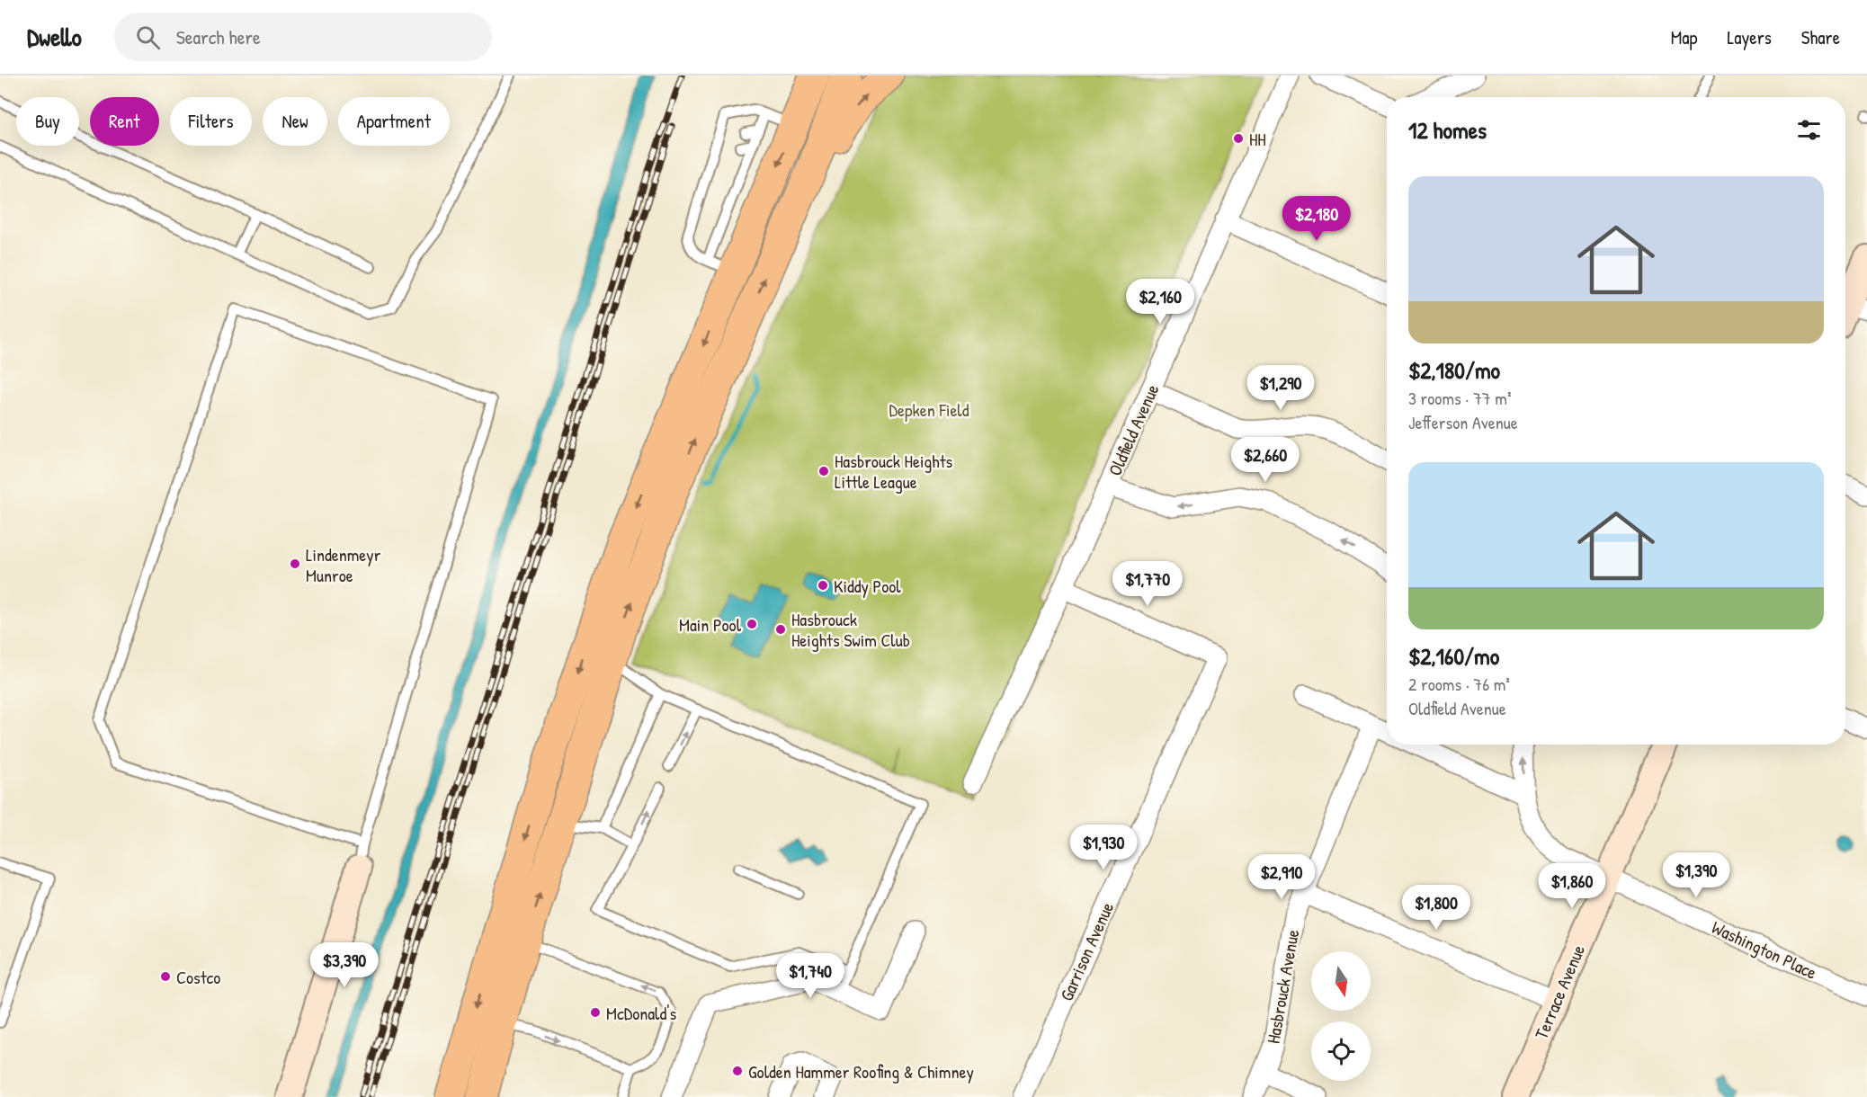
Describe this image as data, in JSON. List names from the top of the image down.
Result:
{
  "streets": {
    "main road": ["Terrace Avenue"],
    "street": [
      "Oldfield Avenue",
      "Washington Place",
      "Garrison Avenue",
      "Hasbrouck Avenue"
    ]
  },
  "crossings": [
    ["Oldfield Avenue", "Garrison Avenue"],
    ["Washington Place", "Terrace Avenue"]
  ],
  "parks": ["Depken Field"],
  "places": [
    "HH",
    "Hasbrouck Heights Little League",
    "Lindenmeyr Munroe",
    "Kiddy Pool",
    "Main Pool",
    "Hasbrouck Heights Swim Club",
    "Costco",
    "McDonald's",
    "Golden Hammer Roofing & Chimney"
  ],
  "north": "bottom",
  "page": {
    "header": "Dwello",
    "search": "Search here",
    "nav": ["Map", "Layers", "Share"],
    "chip": [
      "Buy",
      "Rent",
      "Filters",
      "New",
      "Apartment"
    ],
    "heading": "12 homes",
    "list": [
      {
        "name": "$2,180/mo",
        "note": "3 rooms · 77 m² · Jefferson Avenue"
      },
      {
        "name": "$2,160/mo",
        "note": "2 rooms · 76 m² · Oldfield Avenue"
      }
    ],
    "price": [
      "$2,180",
      "$2,160",
      "$1,290",
      "$2,660",
      "$1,770",
      "$1,930",
      "$1,390",
      "$2,910",
      "$1,860",
      "$1,800",
      "$3,390",
      "$1,740"
    ]
  }
}
